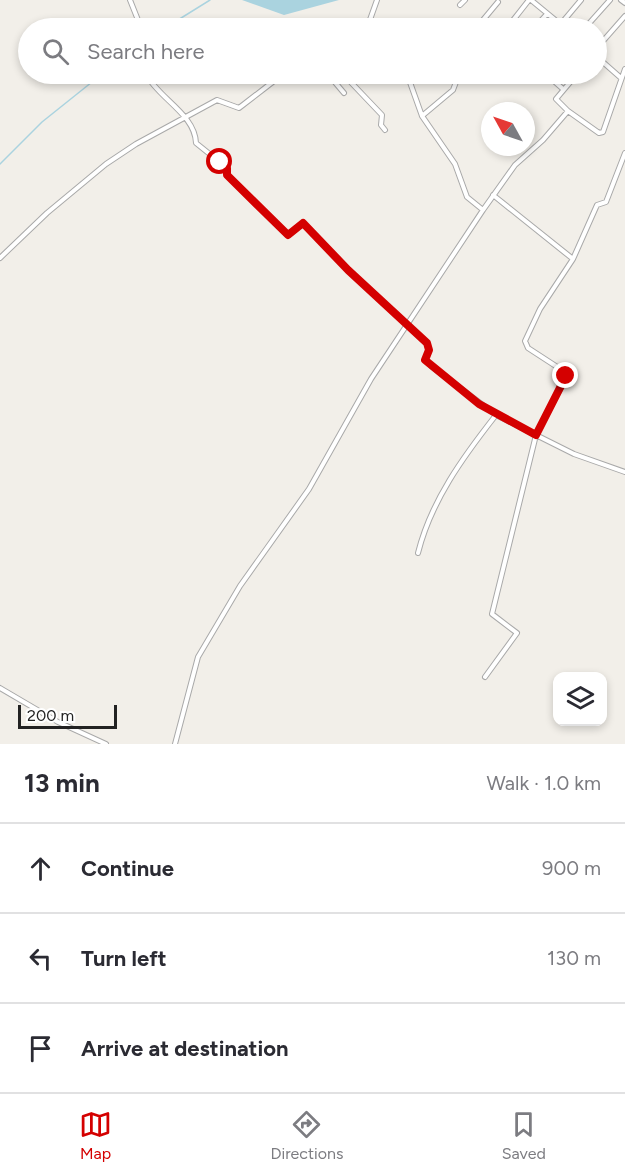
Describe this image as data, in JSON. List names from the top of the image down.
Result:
{
  "scale_bar": "200 m",
  "north": "top left",
  "page": {
    "search": "Search here",
    "scale": "200 m",
    "heading": ["13 min", "Walk · 1.0 km"],
    "list": [
      ["Continue", "900 m"],
      ["Turn left", "130 m"],
      "Arrive at destination"
    ],
    "nav": ["Map", "Directions", "Saved"]
  }
}
